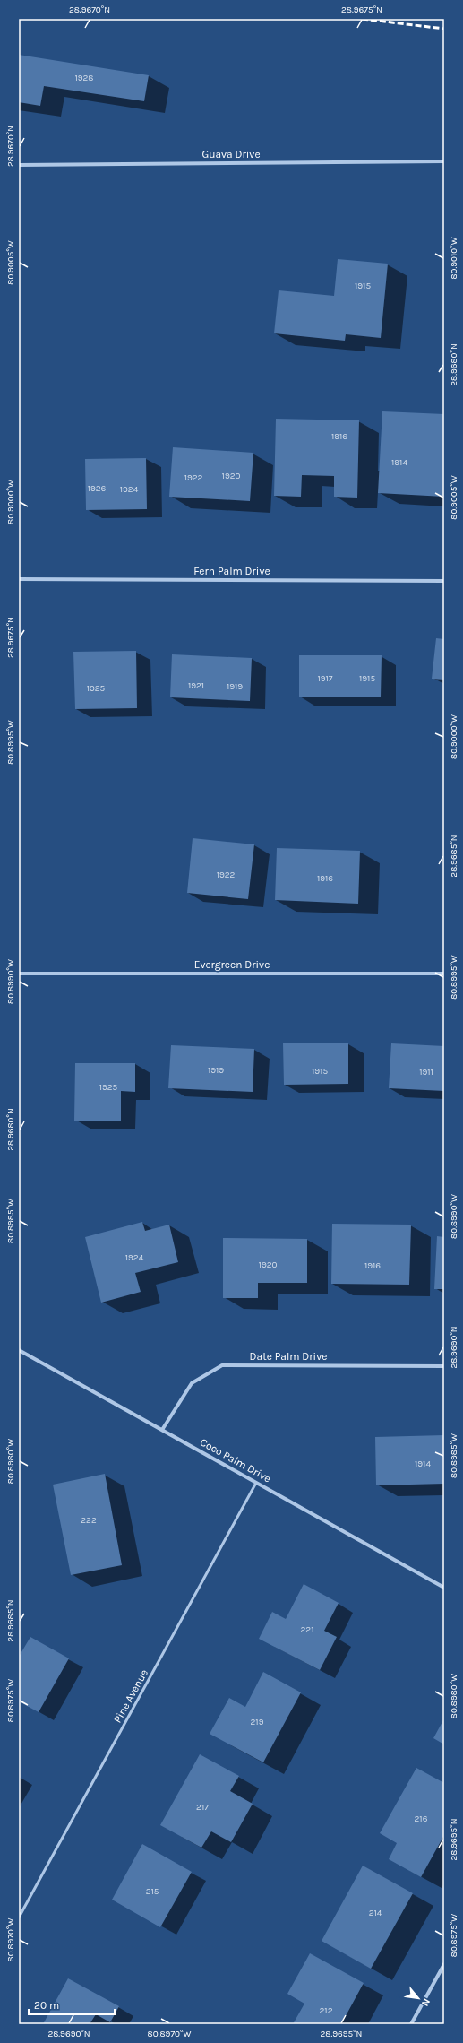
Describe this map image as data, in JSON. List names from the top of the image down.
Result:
{
  "streets": {
    "street": [
      "Guava Drive",
      "Fern Palm Drive",
      "Evergreen Drive",
      "Date Palm Drive",
      "Coco Palm Drive"
    ],
    "lane": ["Pine Avenue"]
  },
  "crossings": [
    ["Date Palm Drive", "Coco Palm Drive"],
    ["Coco Palm Drive", "Pine Avenue"]
  ],
  "house_numbers": [
    "1928",
    "1915",
    "1916",
    "1914",
    "1920",
    "1922",
    "1926",
    "1924",
    "1917",
    "1915",
    "1921",
    "1919",
    "1925",
    "1922",
    "1916",
    "1919",
    "1915",
    "1911",
    "1925",
    "1924",
    "1920",
    "1916",
    "1914",
    "222",
    "221",
    "219",
    "217",
    "216",
    "215",
    "214",
    "212"
  ],
  "scale_bar": "20 m",
  "north": "bottom right",
  "coordinates": [
    "28.9670°N",
    "28.9675°N",
    "80.9010°W",
    "80.9005°W",
    "28.9680°N",
    "80.9000°W",
    "80.8995°W",
    "28.9685°N",
    "80.8990°W",
    "80.8985°W",
    "28.9690°N",
    "80.8980°W",
    "80.8975°W",
    "28.9695°N",
    "80.8970°W"
  ]
}
